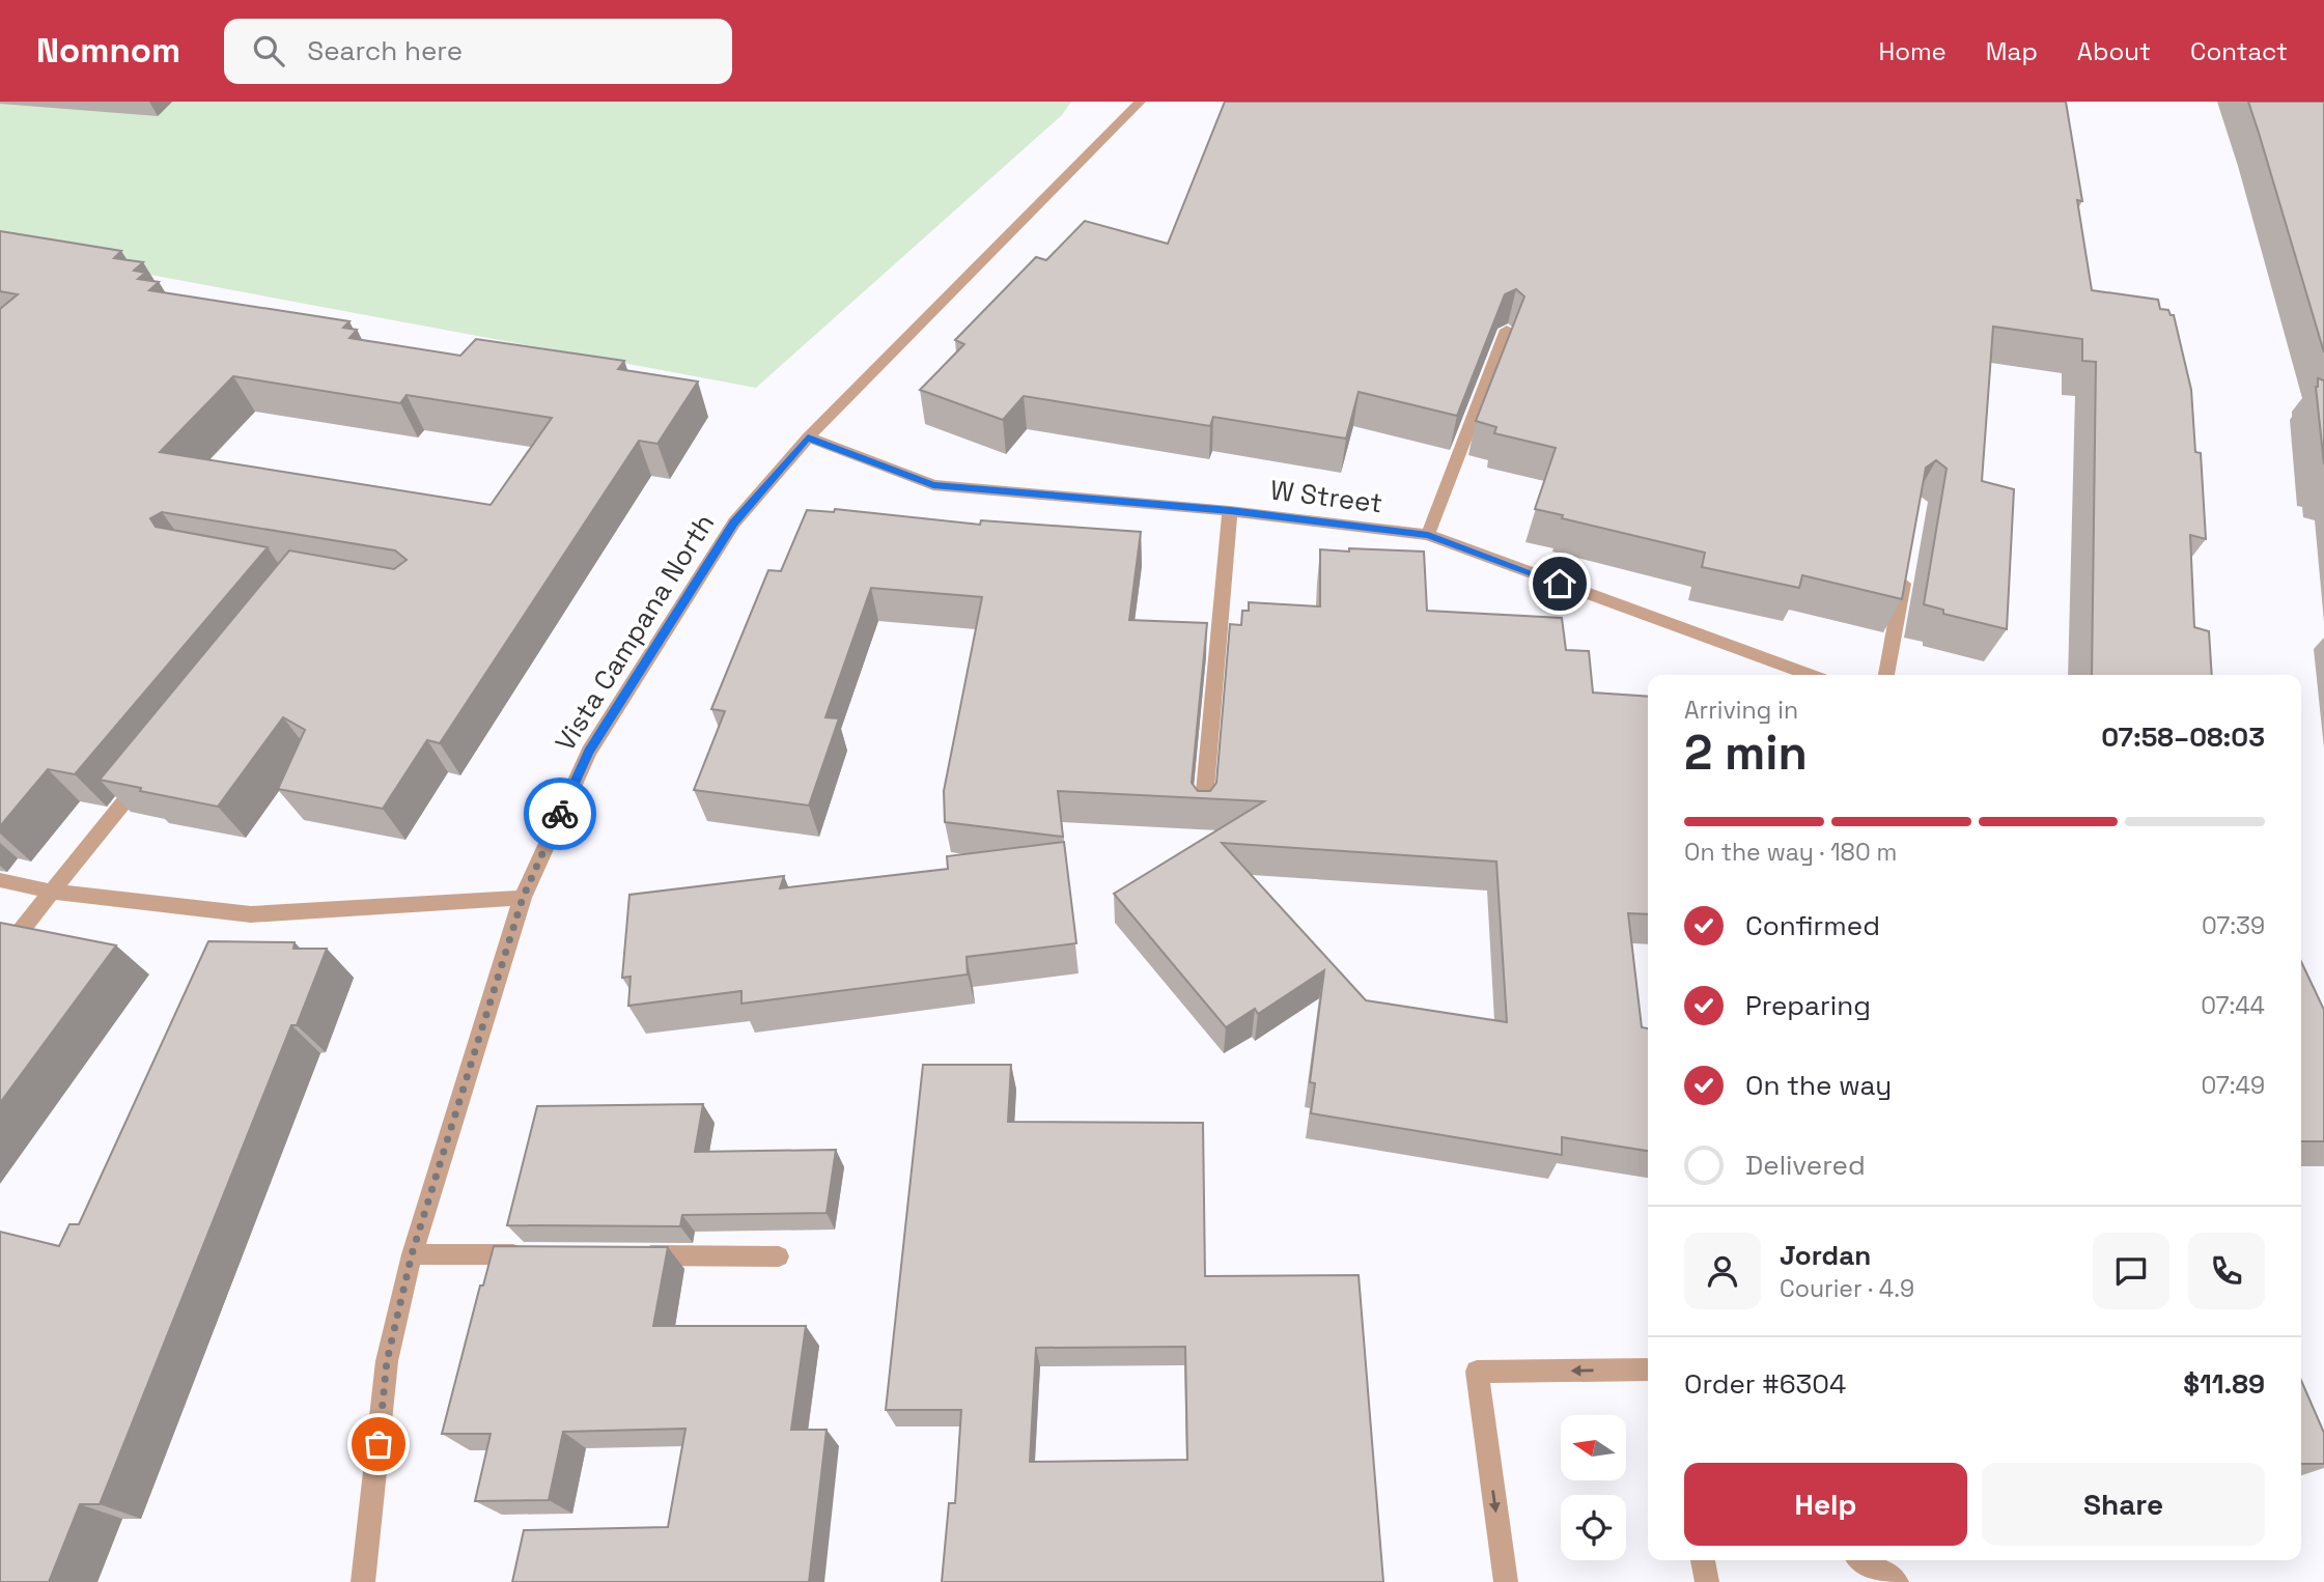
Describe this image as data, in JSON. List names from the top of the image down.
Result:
{
  "streets": {
    "street": ["W Street", "Vista Campana North"]
  },
  "crossings": [
    ["W Street", "Vista Campana North"]
  ],
  "north": "left",
  "page": {
    "header": "Nomnom",
    "search": "Search here",
    "nav": [
      "Home",
      "Map",
      "About",
      "Contact"
    ],
    "heading": ["2 min", "Arriving in", "07:58–08:03"],
    "panel": [
      "Jordan",
      "Courier · 4.9",
      "Order #6304",
      "$11.89"
    ],
    "bar": "On the way · 180 m",
    "list": [
      ["Confirmed", "07:39"],
      ["Preparing", "07:44"],
      ["On the way", "07:49"],
      "Delivered"
    ],
    "buttons": ["Help", "Share"]
  }
}
